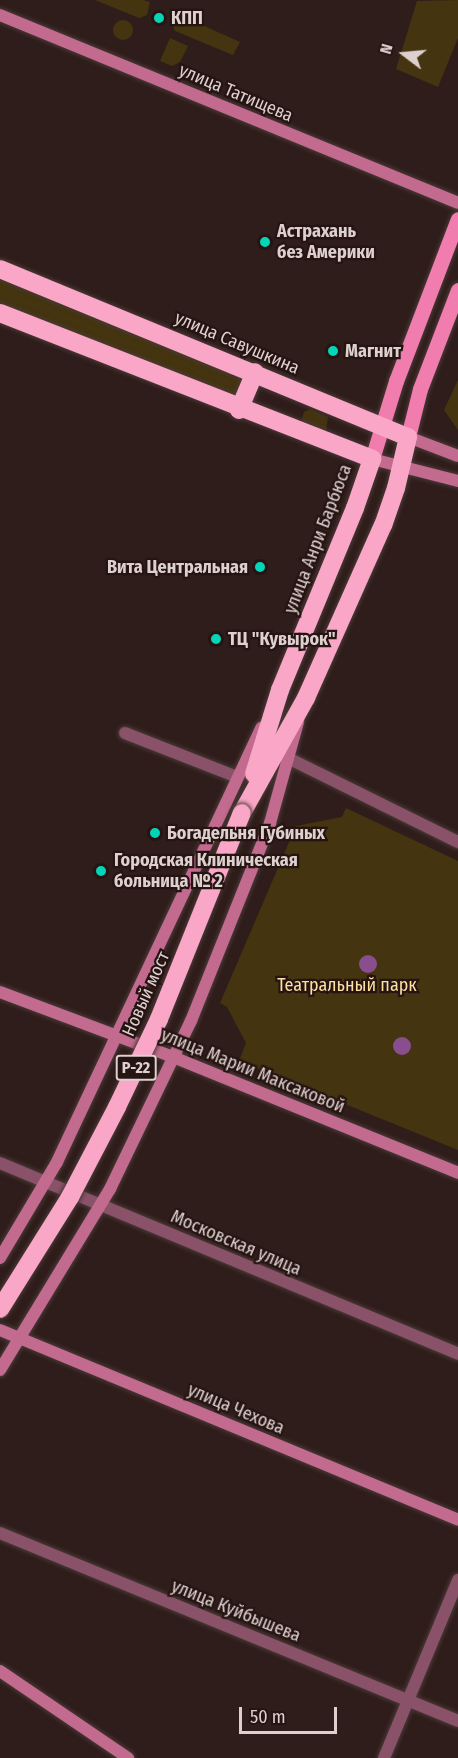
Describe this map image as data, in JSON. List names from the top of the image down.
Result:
{
  "streets": {
    "highway": [
      "улица Савушкина",
      "улица Анри Барбюса",
      "Новый мост",
      "Р-22"
    ],
    "main road": ["улица Татищева", "улица Марии Максаковой", "улица Чехова"],
    "street": ["Московская улица", "улица Куйбышева"]
  },
  "crossings": [
    ["улица Савушкина", "улица Анри Барбюса"],
    ["улица Анри Барбюса", "Новый мост"]
  ],
  "parks": ["Театральный парк"],
  "places": [
    "КПП",
    "Астрахань без Америки",
    "Магнит",
    "Вита Центральная",
    "ТЦ \"Кувырок\"",
    "Богадельня Губиных",
    "Городская Клиническая больница № 2"
  ],
  "scale_bar": "50 m",
  "north": "left"
}
